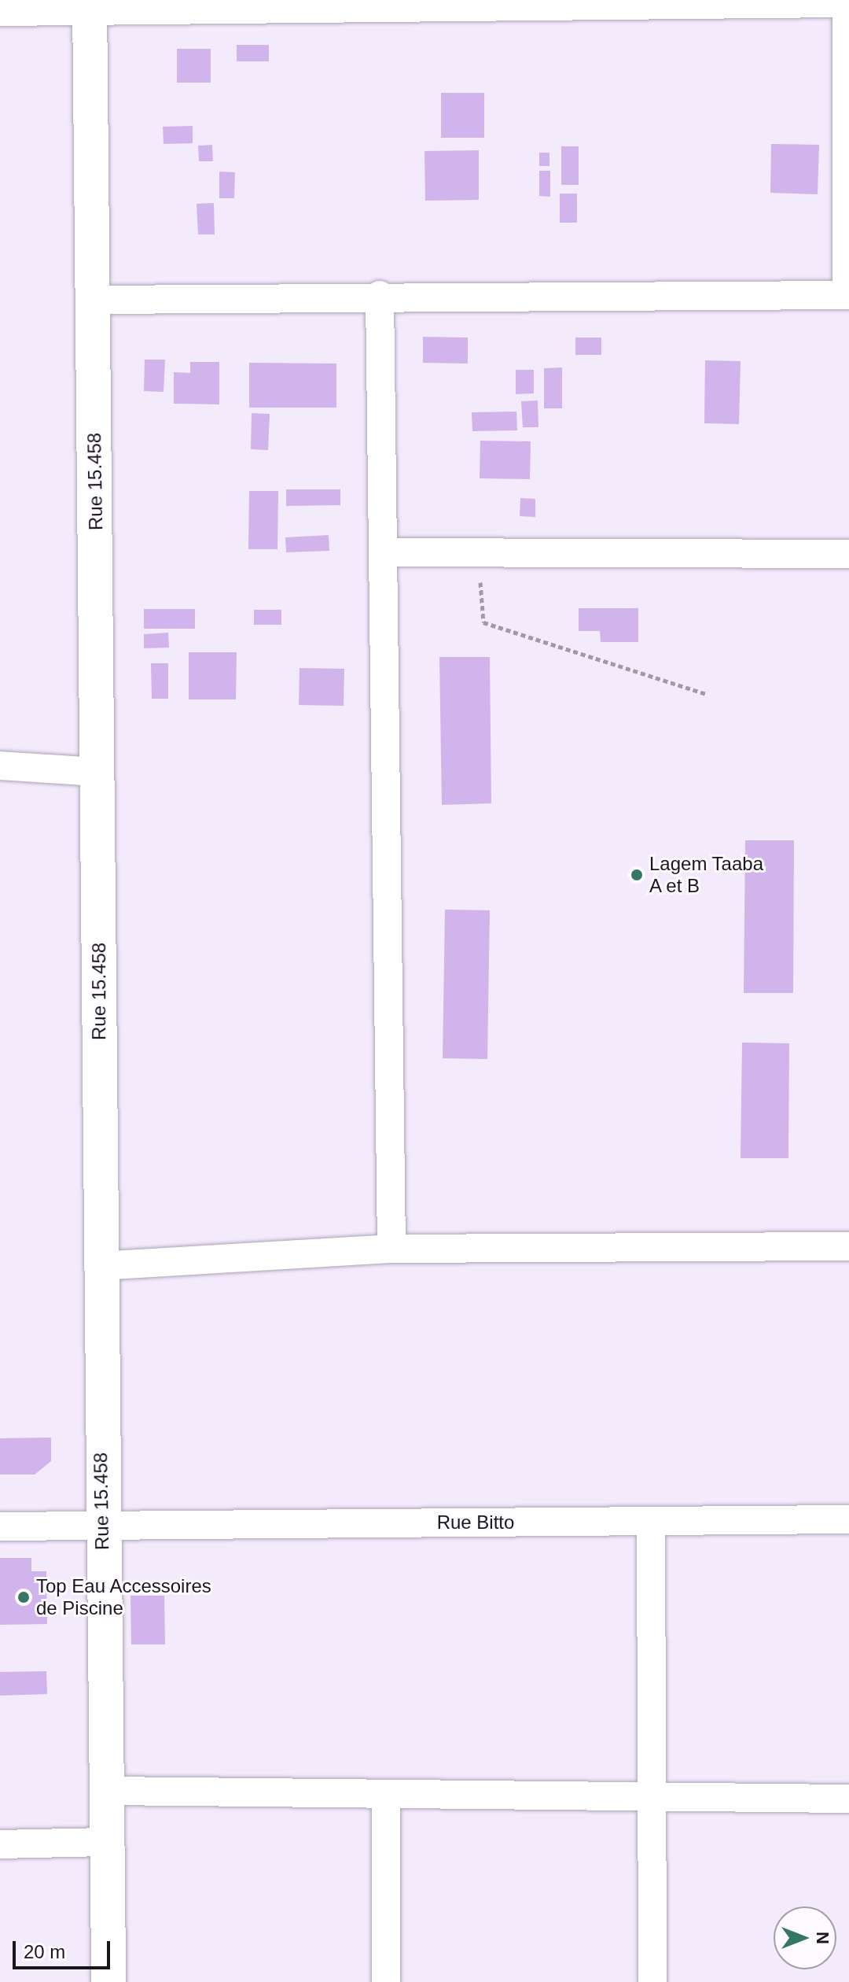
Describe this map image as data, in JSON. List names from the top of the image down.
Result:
{
  "streets": {
    "main road": ["Rue 15.458"],
    "street": ["Rue Bitto"]
  },
  "crossings": [
    ["Rue 15.458", "Rue Bitto"]
  ],
  "places": ["Lagem Taaba A et B", "Top Eau Accessoires de Piscine"],
  "scale_bar": "20 m",
  "north": "right"
}
